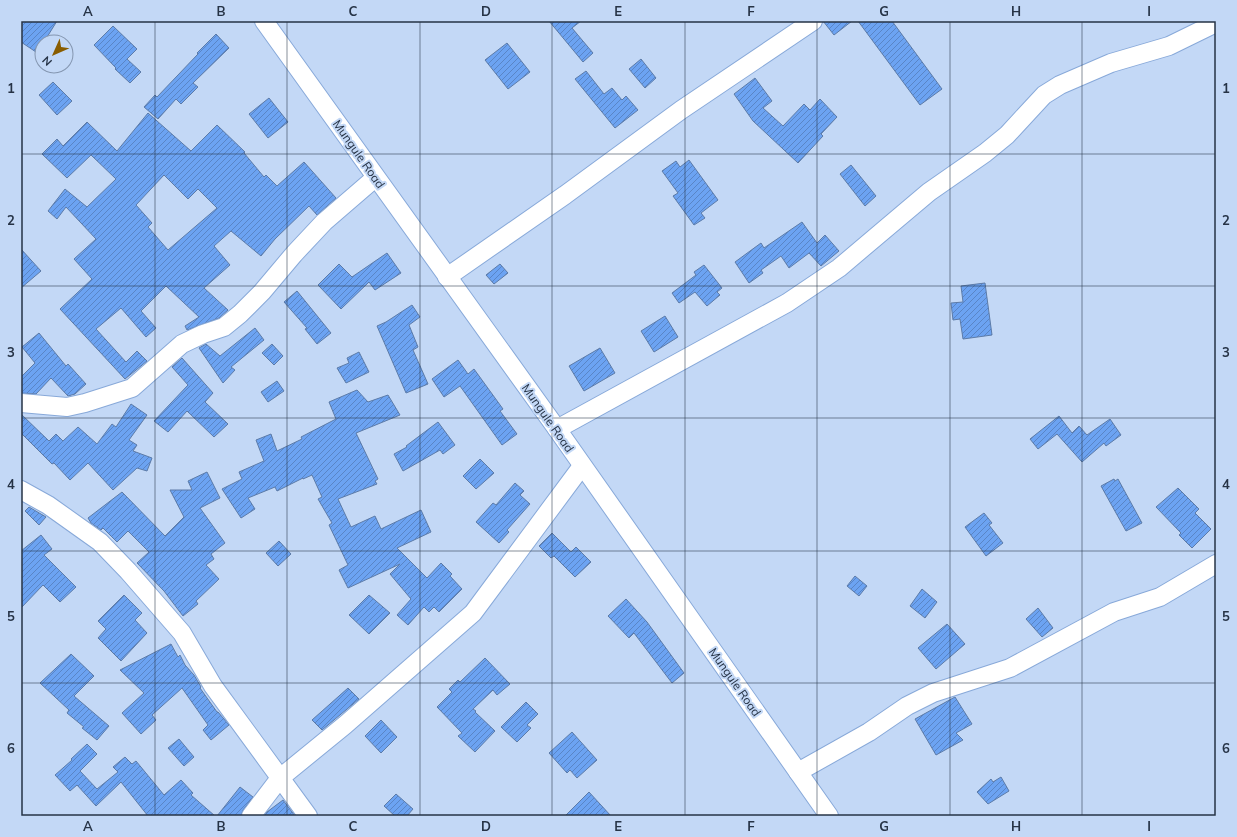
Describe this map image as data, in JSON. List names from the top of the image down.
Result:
{
  "streets": {
    "street": ["Mungule Road"]
  },
  "north": "bottom left",
  "grid": {
    "columns": [
      "A",
      "B",
      "C",
      "D",
      "E",
      "F",
      "G",
      "H",
      "I"
    ],
    "rows": [
      "1",
      "2",
      "3",
      "4",
      "5",
      "6"
    ]
  }
}
